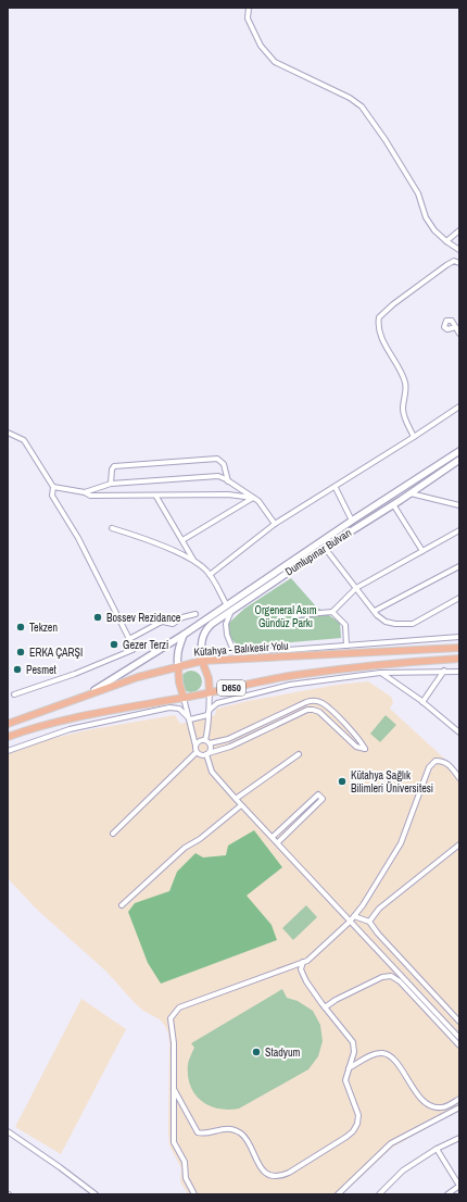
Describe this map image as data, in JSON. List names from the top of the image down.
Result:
{
  "streets": {
    "highway": ["Kütahya - Balıkesir Yolu", "D650"],
    "main road": ["Dumlupınar Bulvarı"]
  },
  "crossings": [
    ["Dumlupınar Bulvarı", "Kütahya - Balıkesir Yolu"]
  ],
  "parks": ["Orgeneral Asım Gündüz Parkı"],
  "places": [
    "Bossev Rezidance",
    "Tekzen",
    "Gezer Terzi",
    "ERKA ÇARŞI",
    "Pesmet",
    "Kütahya Sağlık Bilimleri Üniversitesi",
    "Stadyum"
  ]
}
